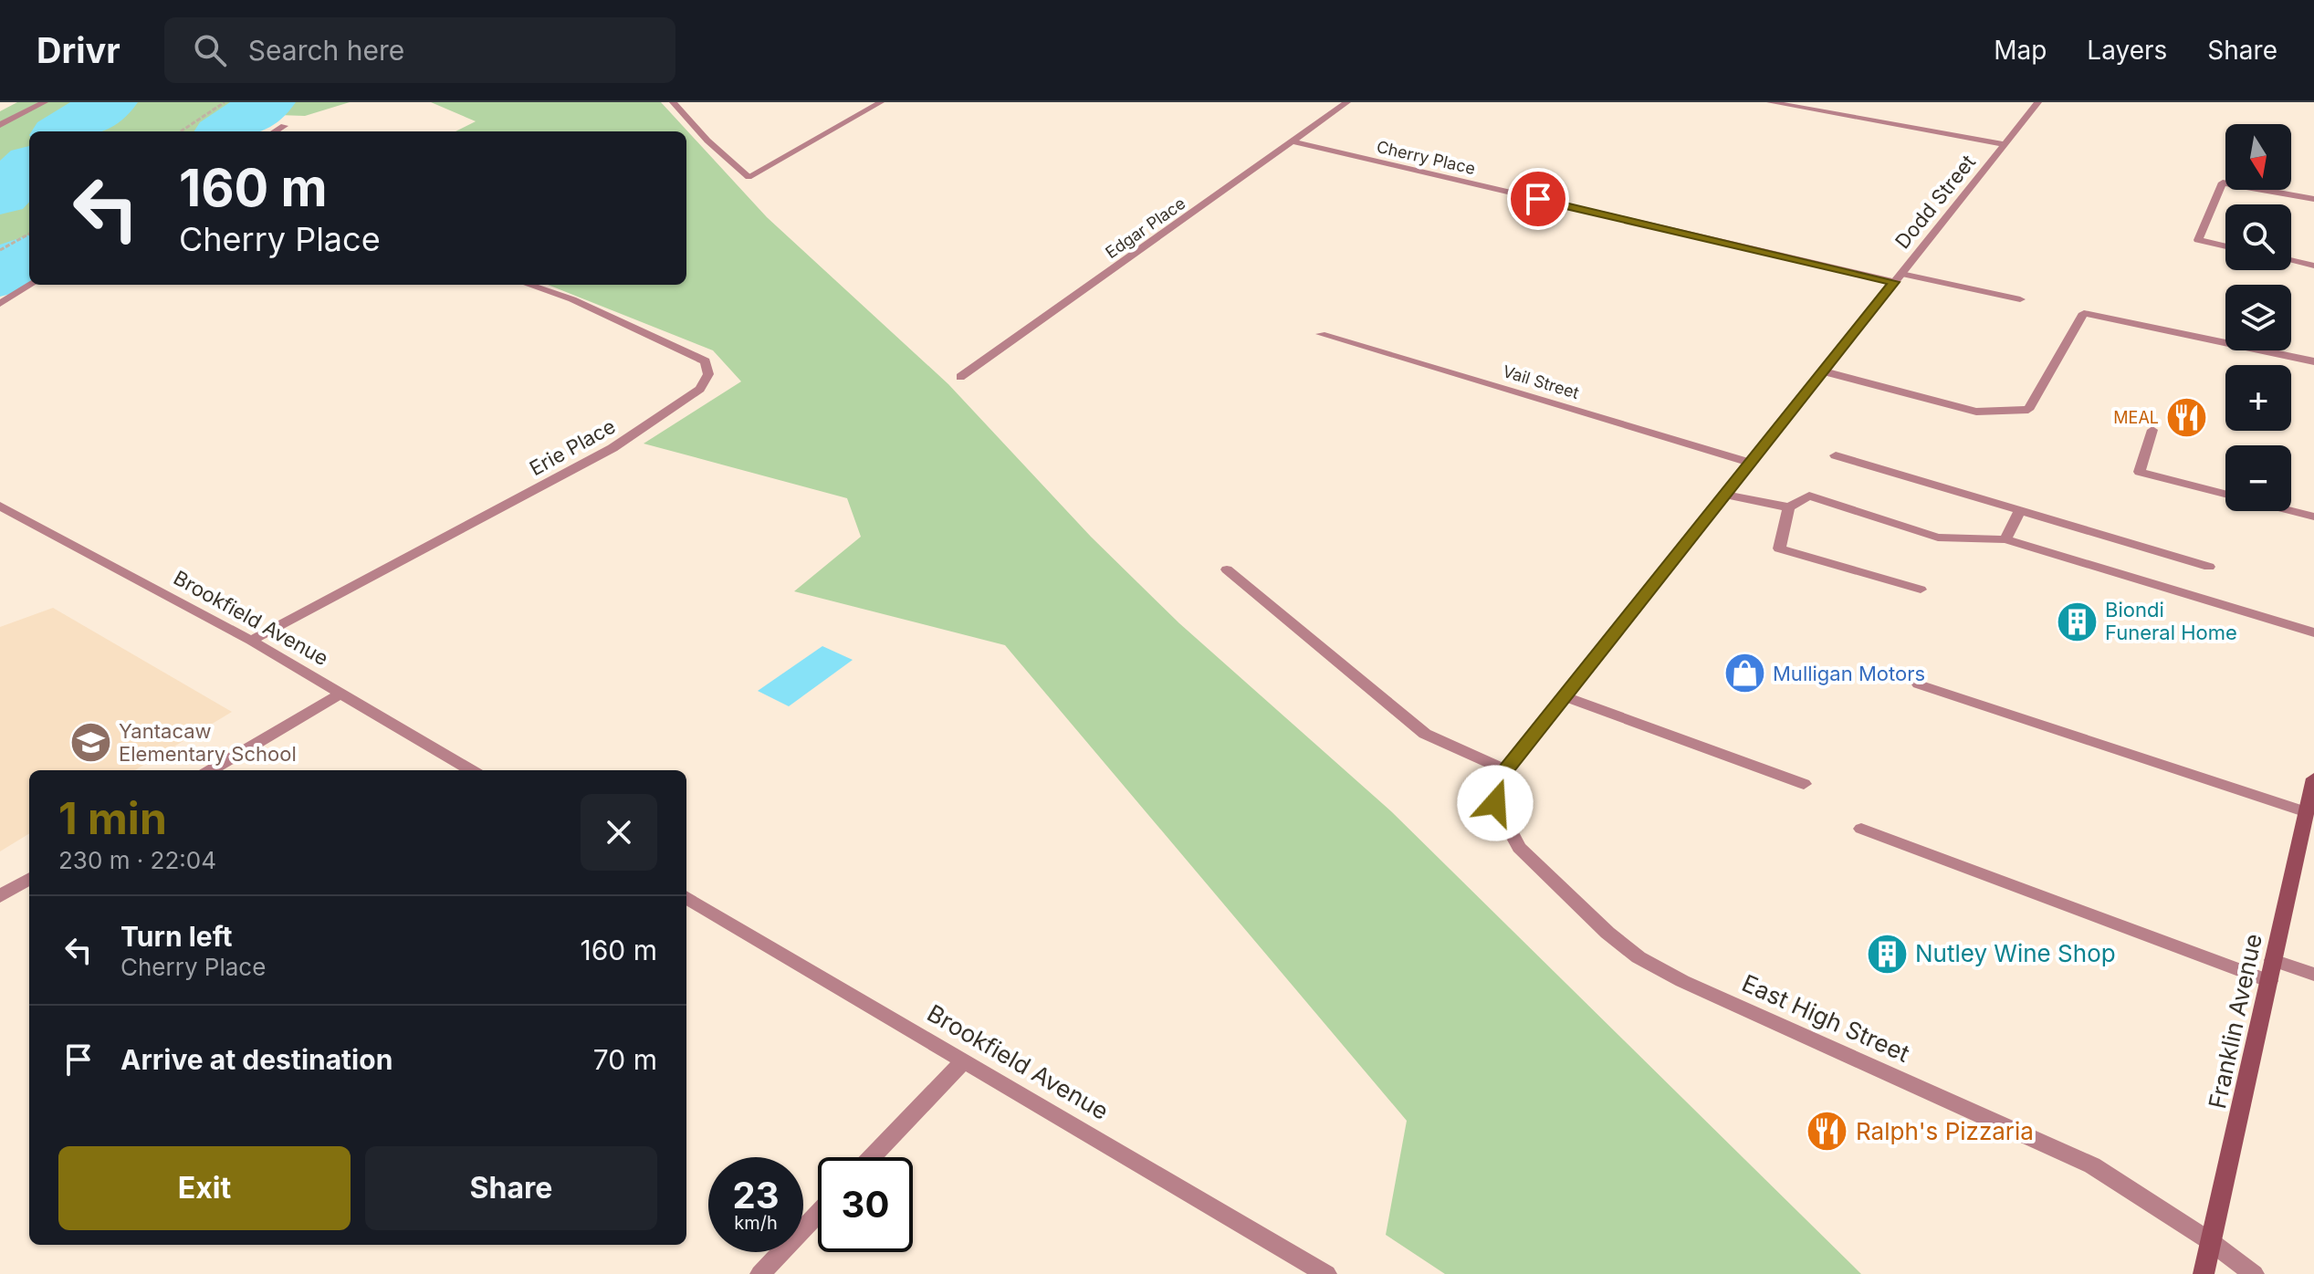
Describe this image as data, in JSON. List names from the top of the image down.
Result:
{
  "streets": {
    "main road": ["Franklin Avenue"],
    "street": [
      "Cherry Place",
      "Dodd Street",
      "Edgar Place",
      "Vail Street",
      "Erie Place",
      "Brookfield Avenue",
      "East High Street"
    ]
  },
  "crossings": [
    ["Cherry Place", "Dodd Street"],
    ["Cherry Place", "Edgar Place"],
    ["Dodd Street", "Vail Street"],
    ["Dodd Street", "East High Street"],
    ["Erie Place", "Brookfield Avenue"],
    ["East High Street", "Franklin Avenue"]
  ],
  "places": {
    "restaurant": ["MEAL", "Ralph's Pizzaria"],
    "building": ["Biondi Funeral Home", "Nutley Wine Shop"],
    "shop": ["Mulligan Motors"],
    "school or university": ["Yantacaw Elementary School"]
  },
  "north": "bottom",
  "page": {
    "header": "Drivr",
    "search": "Search here",
    "nav": ["Map", "Layers", "Share"],
    "map_buttons": ["+", "−"],
    "turn": ["160 m", "Cherry Place"],
    "heading": ["1 min", "230 m · 22:04"],
    "list": [
      {
        "name": "Turn left",
        "note": "Cherry Place",
        "value": "160 m"
      },
      {
        "name": "Arrive at destination",
        "value": "70 m"
      }
    ],
    "buttons": ["Exit", "Share"],
    "speed": "23 km/h",
    "limit": "30"
  }
}
